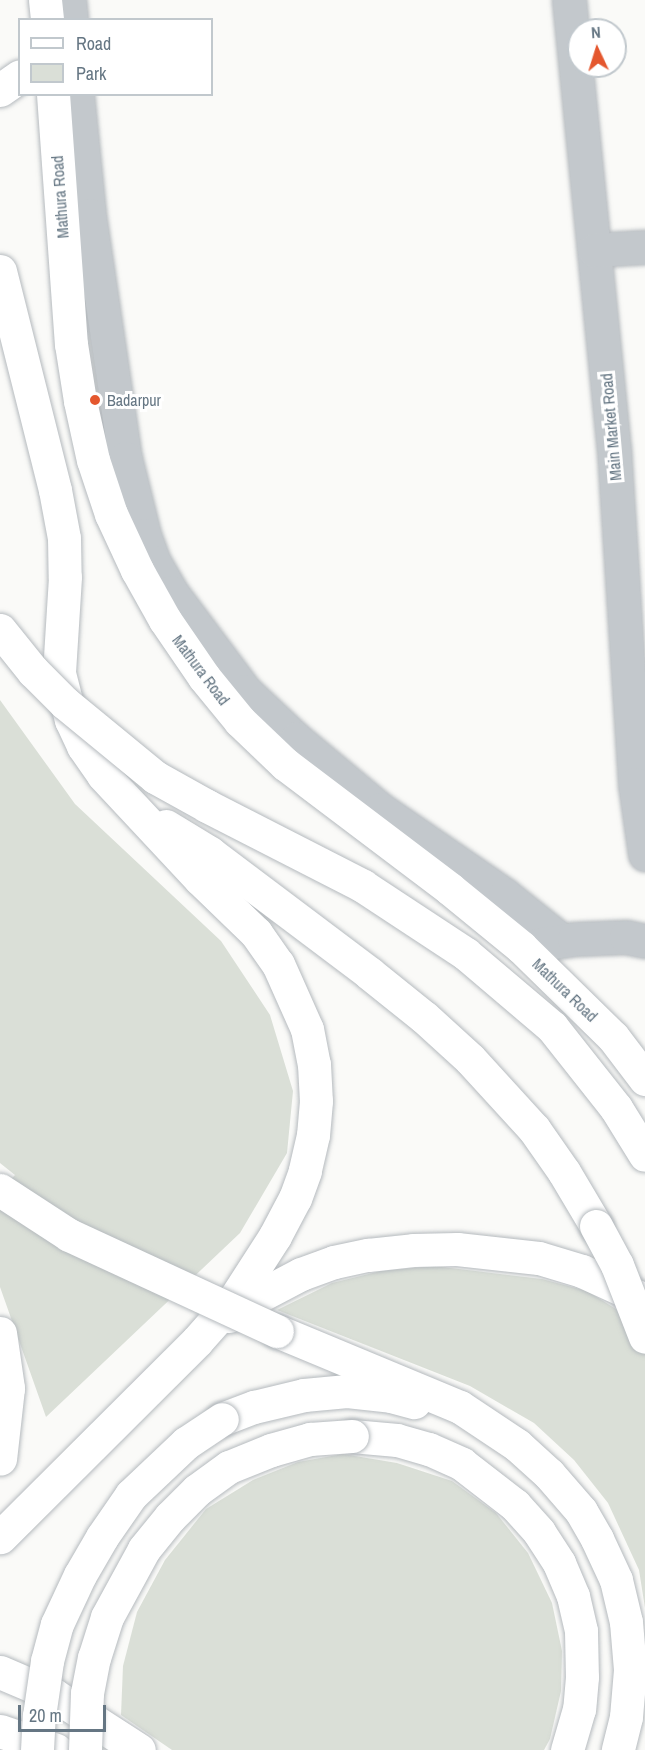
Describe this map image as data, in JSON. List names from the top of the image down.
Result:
{
  "streets": {
    "main road": ["Mathura Road"],
    "street": ["Main Market Road"]
  },
  "places": ["Badarpur"],
  "legend": ["Road", "Park"],
  "scale_bar": "20 m",
  "north": "top"
}
